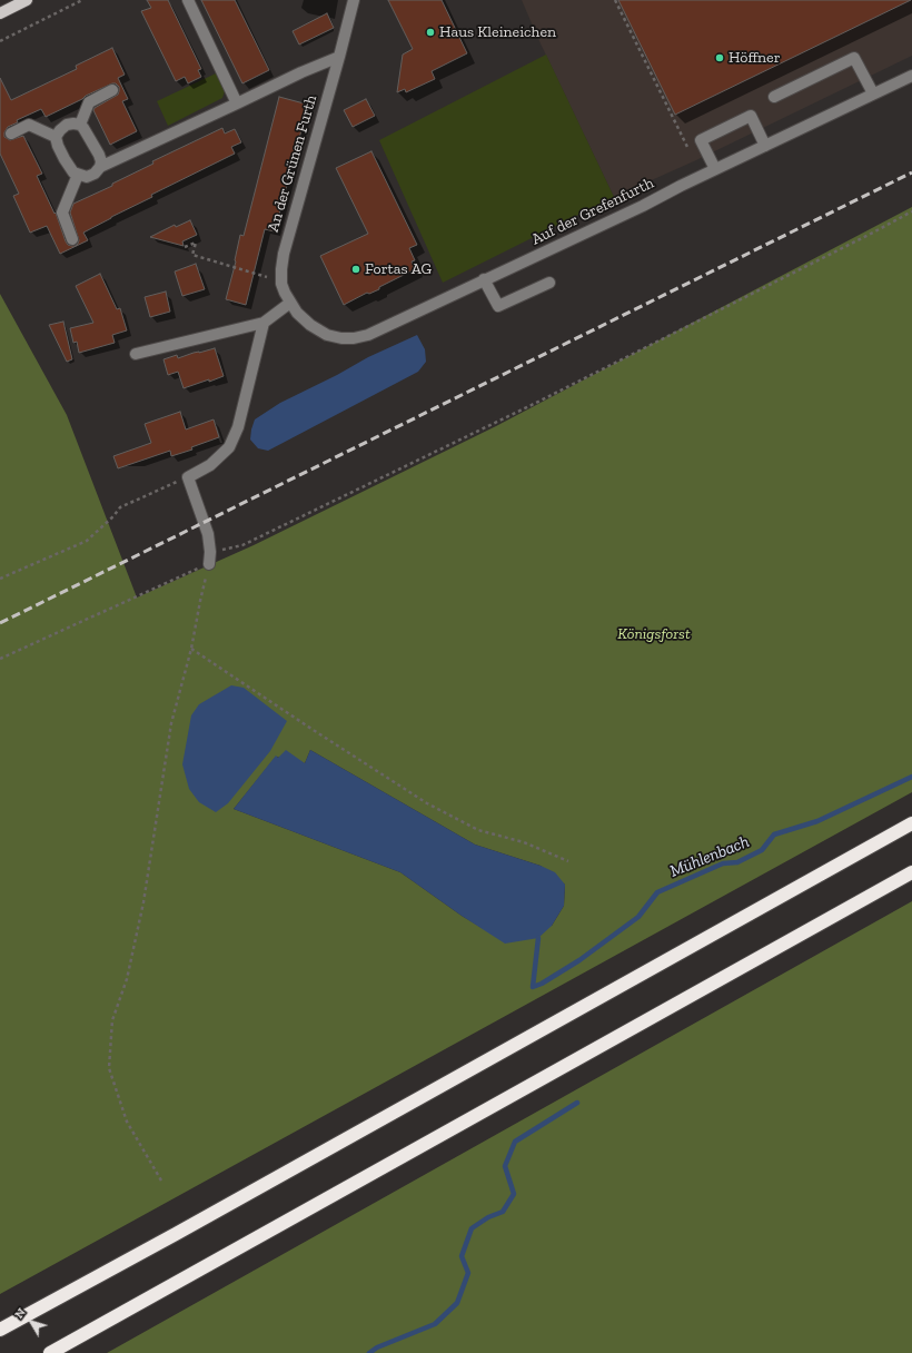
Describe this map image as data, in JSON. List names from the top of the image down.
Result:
{
  "streets": {
    "street": ["An der Grünen Furth", "Auf der Grefenfurth"]
  },
  "crossings": [
    ["An der Grünen Furth", "Auf der Grefenfurth"]
  ],
  "water": ["Mühlenbach"],
  "parks": ["Königsforst"],
  "places": ["Haus Kleineichen", "Höffner", "Fortas AG"],
  "north": "top left"
}
